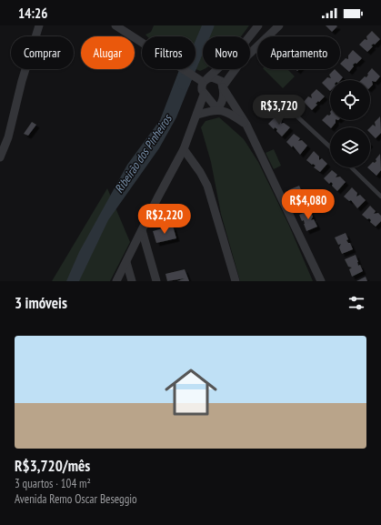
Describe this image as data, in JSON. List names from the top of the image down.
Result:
{
  "water": ["Ribeirão dos Pinheiros"],
  "page": {
    "status": "14:26",
    "chip": [
      "Comprar",
      "Alugar",
      "Filtros",
      "Novo",
      "Apartamento"
    ],
    "price": ["R$3,720", "R$4,080", "R$2,220"],
    "heading": "3 imóveis",
    "list": [
      {
        "name": "R$3,720/mês",
        "note": "3 quartos · 104 m² · Avenida Remo Oscar Beseggio"
      }
    ]
  }
}
